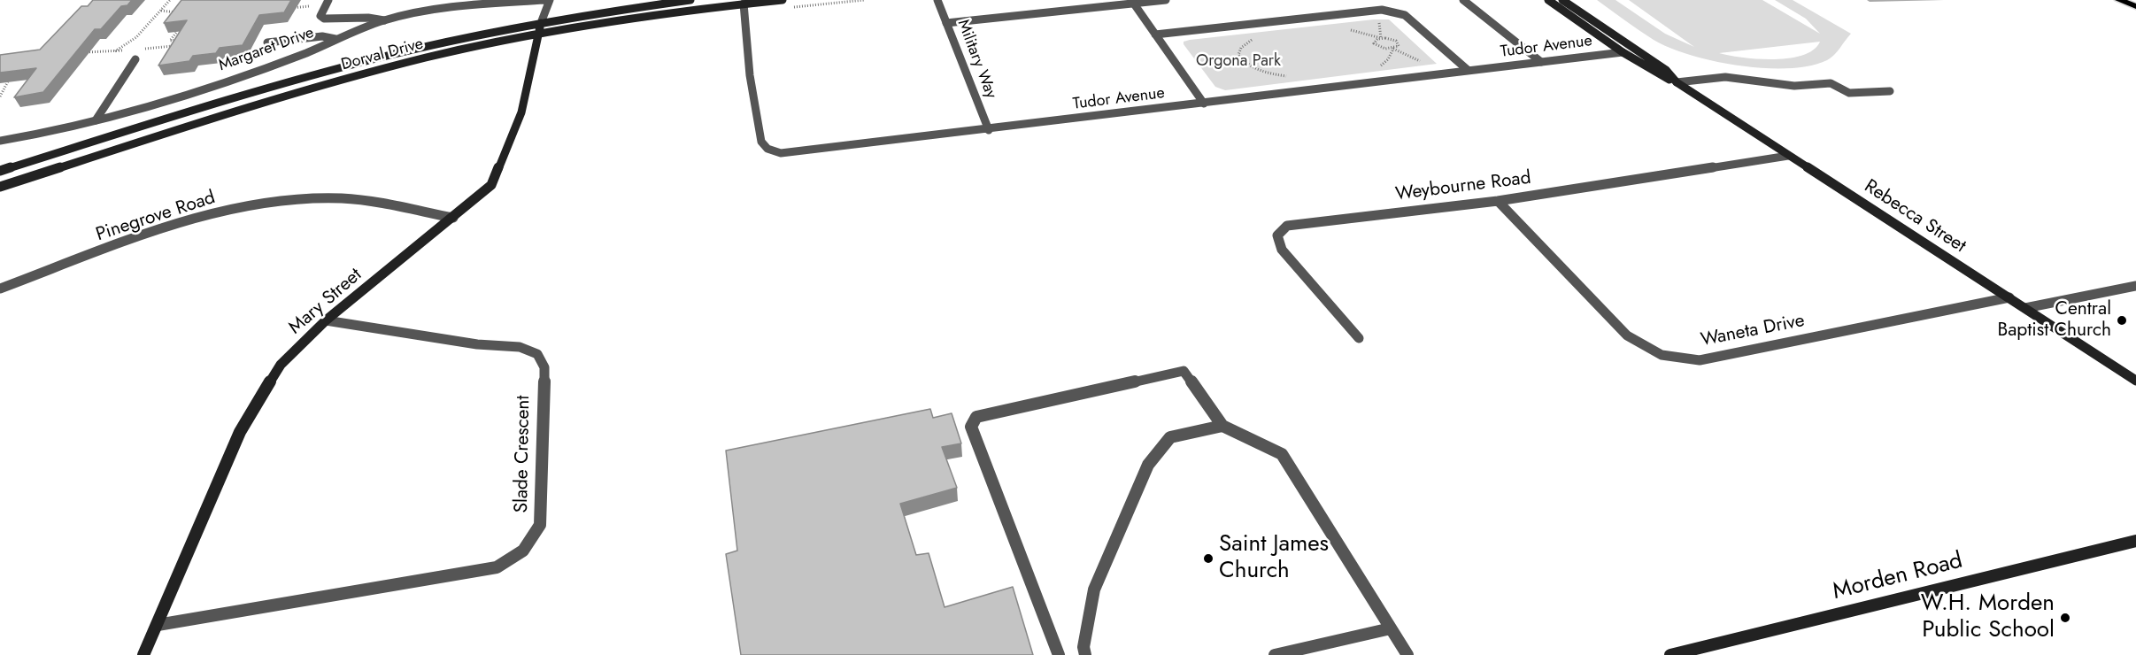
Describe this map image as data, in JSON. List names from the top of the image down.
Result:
{
  "streets": {
    "main road": [
      "Dorval Drive",
      "Rebecca Street",
      "Mary Street",
      "Morden Road"
    ],
    "street": [
      "Tudor Avenue",
      "Margaret Drive",
      "Military Way",
      "Weybourne Road",
      "Pinegrove Road",
      "Waneta Drive",
      "Slade Crescent"
    ]
  },
  "crossings": [
    ["Tudor Avenue", "Dorval Drive"],
    ["Tudor Avenue", "Military Way"],
    ["Tudor Avenue", "Rebecca Street"],
    ["Dorval Drive", "Mary Street"],
    ["Weybourne Road", "Rebecca Street"],
    ["Weybourne Road", "Waneta Drive"],
    ["Pinegrove Road", "Mary Street"],
    ["Rebecca Street", "Waneta Drive"],
    ["Mary Street", "Slade Crescent"]
  ],
  "parks": ["Orgona Park"],
  "places": ["Central Baptist Church", "Saint James Church", "W.H. Morden Public School"]
}
